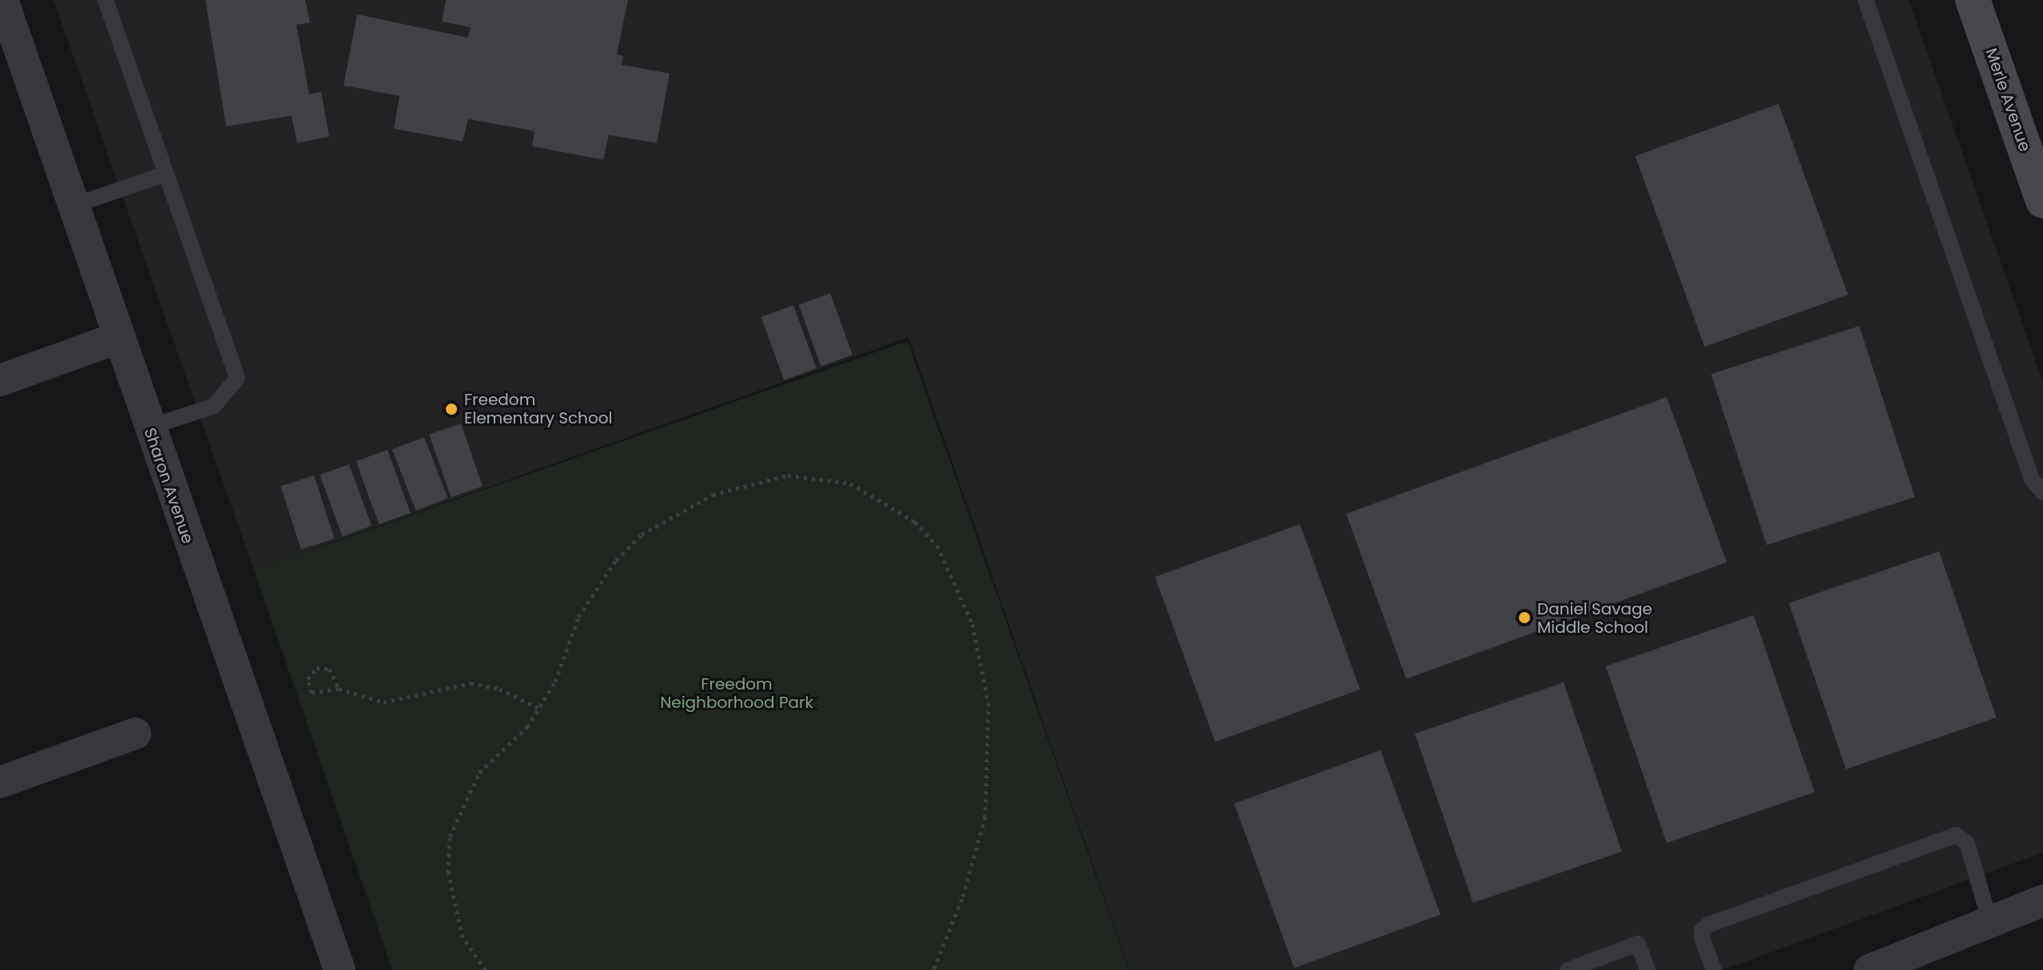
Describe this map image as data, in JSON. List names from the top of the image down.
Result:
{
  "streets": {
    "street": ["Merle Avenue", "Sharon Avenue"]
  },
  "parks": ["Freedom Neighborhood Park"],
  "places": ["Freedom Elementary School", "Daniel Savage Middle School"]
}
